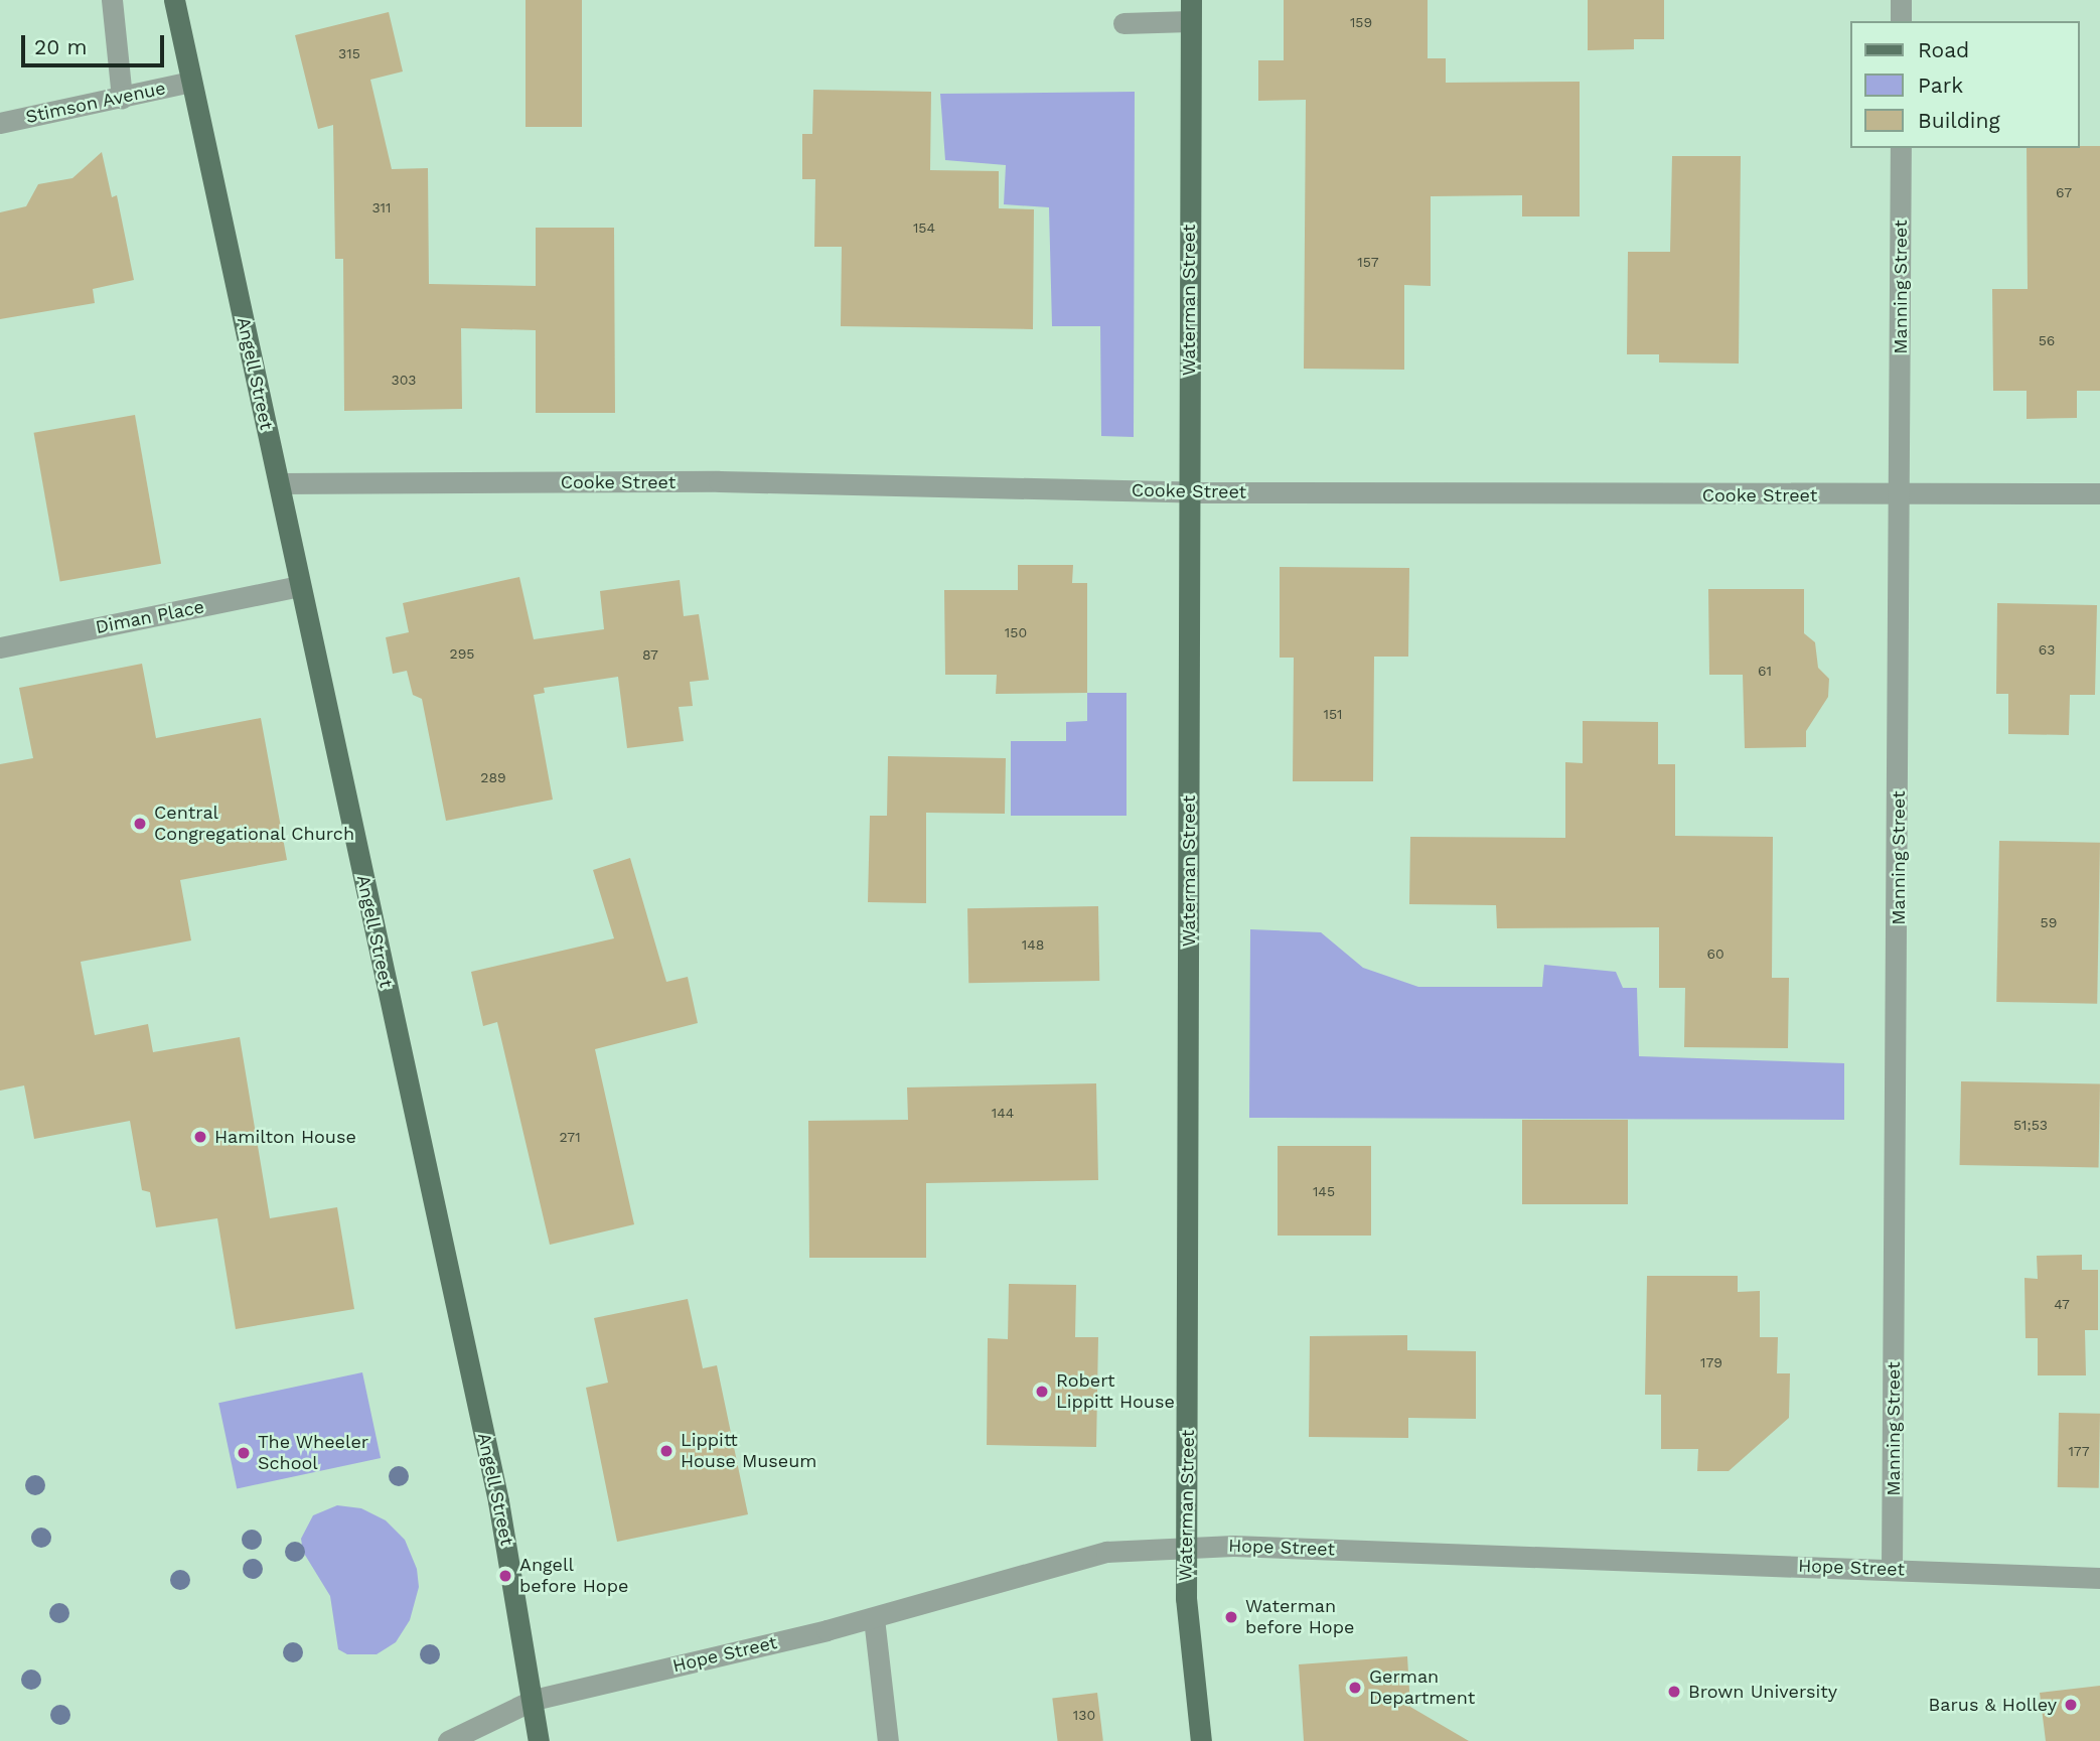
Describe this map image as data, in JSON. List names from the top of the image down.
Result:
{
  "streets": {
    "main road": ["Waterman Street", "Angell Street"],
    "street": [
      "Stimson Avenue",
      "Manning Street",
      "Cooke Street",
      "Diman Place",
      "Hope Street"
    ]
  },
  "crossings": [
    ["Stimson Avenue", "Angell Street"],
    ["Manning Street", "Cooke Street"],
    ["Manning Street", "Hope Street"],
    ["Waterman Street", "Cooke Street"],
    ["Waterman Street", "Hope Street"],
    ["Angell Street", "Cooke Street"],
    ["Angell Street", "Diman Place"],
    ["Angell Street", "Hope Street"]
  ],
  "places": [
    "Central Congregational Church",
    "Hamilton House",
    "Robert Lippitt House",
    "Lippitt House Museum",
    "The Wheeler School",
    "Angell before Hope",
    "Waterman before Hope",
    "German Department",
    "Brown University",
    "Barus & Holley"
  ],
  "house_numbers": [
    "159",
    "315",
    "67",
    "311",
    "154",
    "157",
    "56",
    "303",
    "150",
    "63",
    "295",
    "87",
    "61",
    "151",
    "289",
    "59",
    "148",
    "60",
    "144",
    "51;53",
    "271",
    "145",
    "47",
    "179",
    "177",
    "130"
  ],
  "legend": ["Road", "Park", "Building"],
  "scale_bar": "20 m"
}
